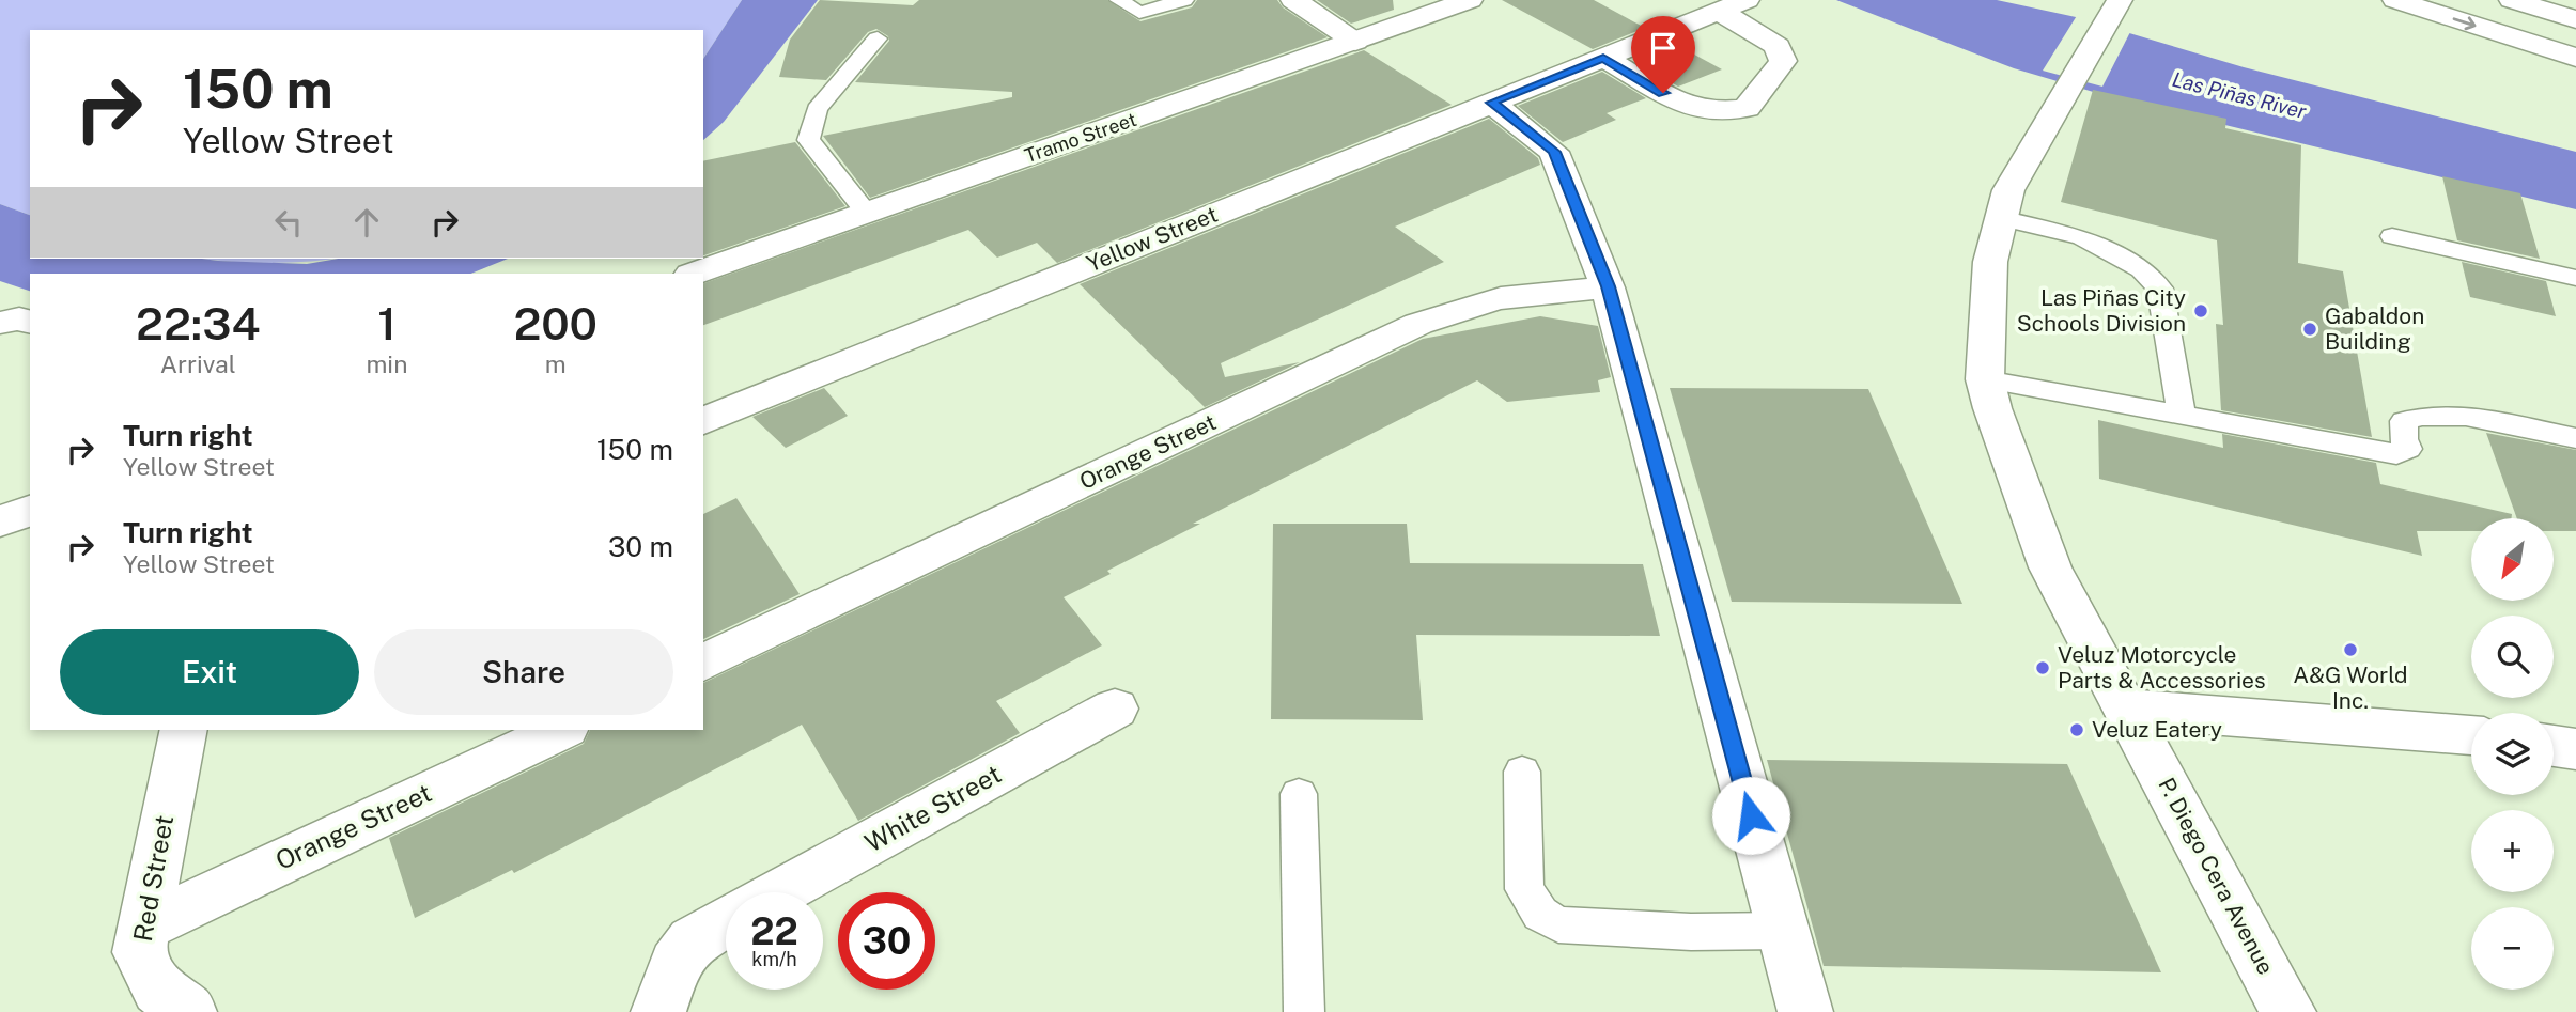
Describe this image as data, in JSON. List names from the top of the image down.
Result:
{
  "streets": {
    "street": [
      "Tramo Street",
      "Yellow Street",
      "Orange Street",
      "White Street",
      "P. Diego Cera Avenue",
      "Red Street"
    ]
  },
  "crossings": [
    ["Orange Street", "Red Street"]
  ],
  "water": ["Las Piñas River"],
  "places": [
    "Las Piñas City Schools Division",
    "Gabaldon Building",
    "A&G World Inc.",
    "Veluz Motorcycle Parts & Accessories",
    "Veluz Eatery"
  ],
  "north": "bottom left",
  "page": {
    "turn": ["150 m", "Yellow Street"],
    "eta": [
      "22:34",
      "Arrival",
      "1",
      "min",
      "200",
      "m"
    ],
    "list": [
      {
        "name": "Turn right",
        "note": "Yellow Street",
        "value": "150 m"
      },
      {
        "name": "Turn right",
        "note": "Yellow Street",
        "value": "30 m"
      }
    ],
    "map_buttons": ["+", "−"],
    "buttons": ["Exit", "Share"],
    "speed": "22 km/h",
    "limit": "30"
  }
}
